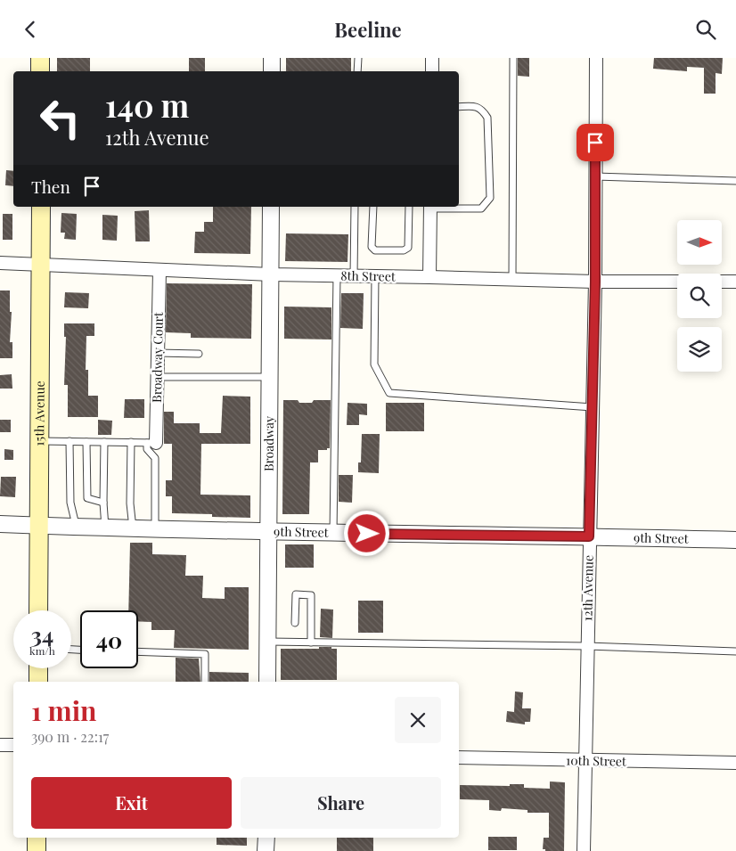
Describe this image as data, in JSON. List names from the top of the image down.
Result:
{
  "streets": {
    "main road": ["15th Avenue"],
    "street": [
      "8th Street",
      "Broadway Court",
      "Broadway",
      "9th Street",
      "12th Avenue",
      "10th Street"
    ]
  },
  "crossings": [
    ["8th Street", "Broadway Court"],
    ["8th Street", "15th Avenue"],
    ["8th Street", "Broadway"],
    ["8th Street", "12th Avenue"],
    ["15th Avenue", "9th Street"],
    ["Broadway", "9th Street"],
    ["9th Street", "12th Avenue"],
    ["12th Avenue", "10th Street"]
  ],
  "north": "right",
  "page": {
    "header": "Beeline",
    "turn": ["140 m", "12th Avenue"],
    "then": "Then",
    "speed": "34 km/h",
    "limit": "40",
    "heading": ["1 min", "390 m · 22:17"],
    "buttons": ["Exit", "Share"]
  }
}
